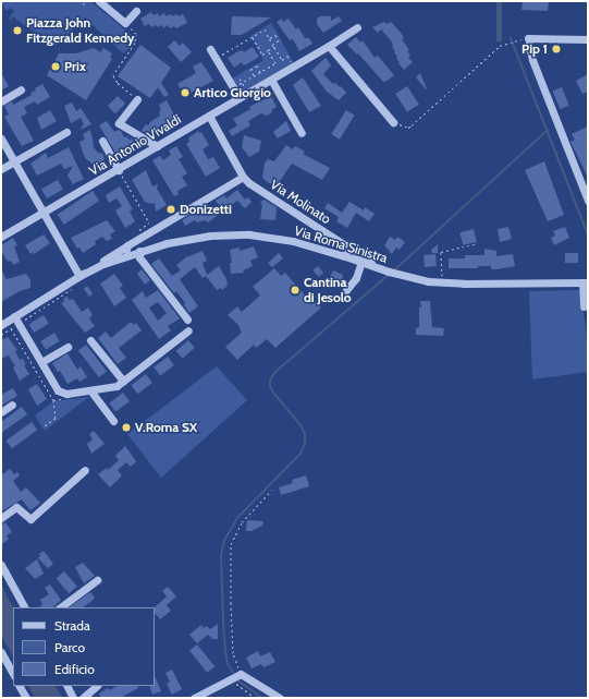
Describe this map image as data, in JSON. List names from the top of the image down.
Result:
{
  "streets": {
    "street": ["Via Antonio Vivaldi", "Via Molinato", "Via Roma Sinistra"]
  },
  "crossings": [
    ["Via Antonio Vivaldi", "Via Molinato"],
    ["Via Molinato", "Via Roma Sinistra"]
  ],
  "places": [
    "Piazza John Fitzgerald Kennedy",
    "Pip 1",
    "Prix",
    "Artico Giorgio",
    "Donizetti",
    "Cantina di Jesolo",
    "V.Roma SX"
  ],
  "legend": ["Strada", "Parco", "Edificio"]
}
